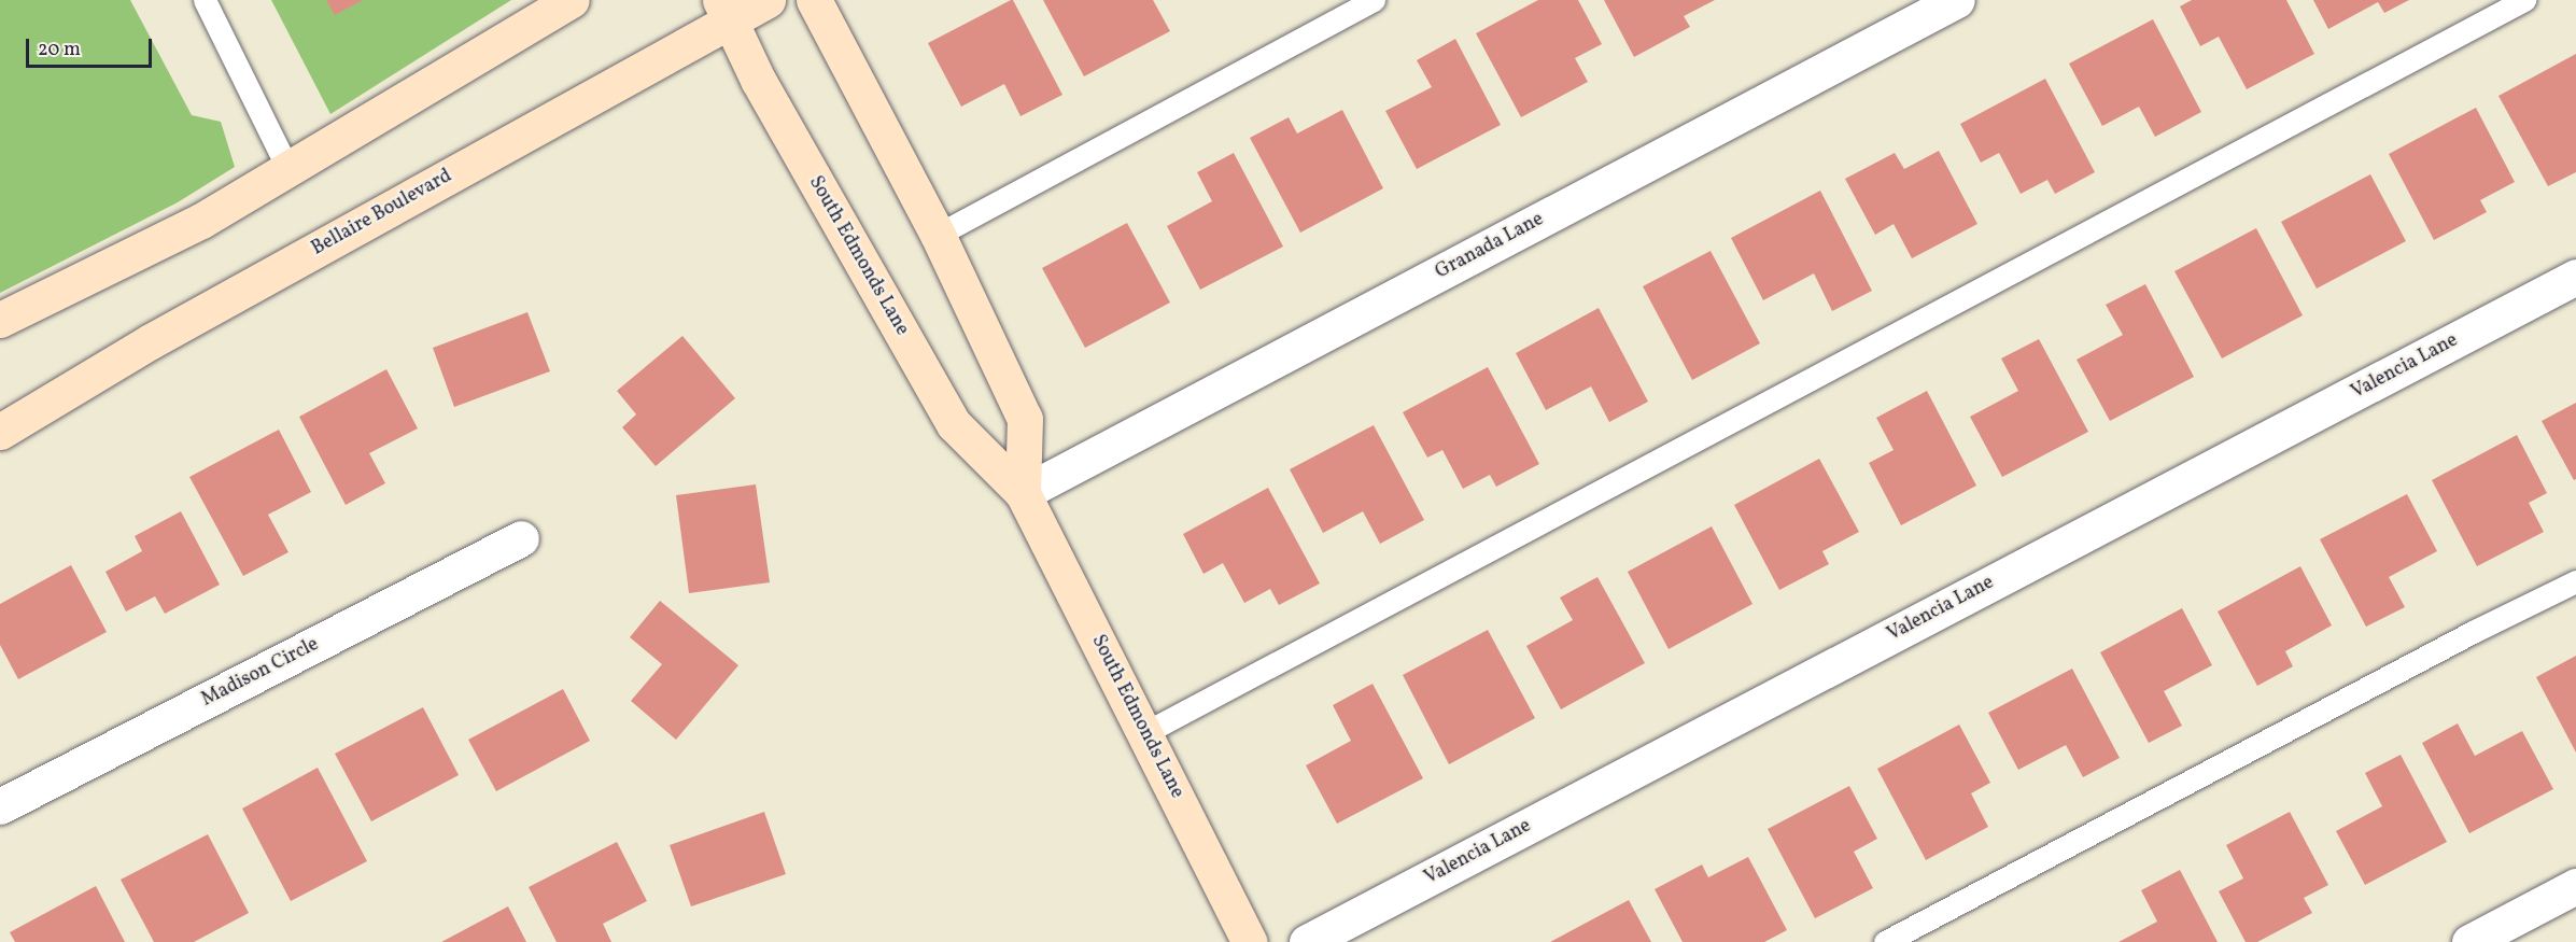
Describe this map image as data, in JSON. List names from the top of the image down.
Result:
{
  "streets": {
    "street": [
      "Bellaire Boulevard",
      "Granada Lane",
      "South Edmonds Lane",
      "Valencia Lane",
      "Madison Circle"
    ]
  },
  "crossings": [
    ["Bellaire Boulevard", "South Edmonds Lane"],
    ["Granada Lane", "South Edmonds Lane"]
  ],
  "scale_bar": "20 m"
}
